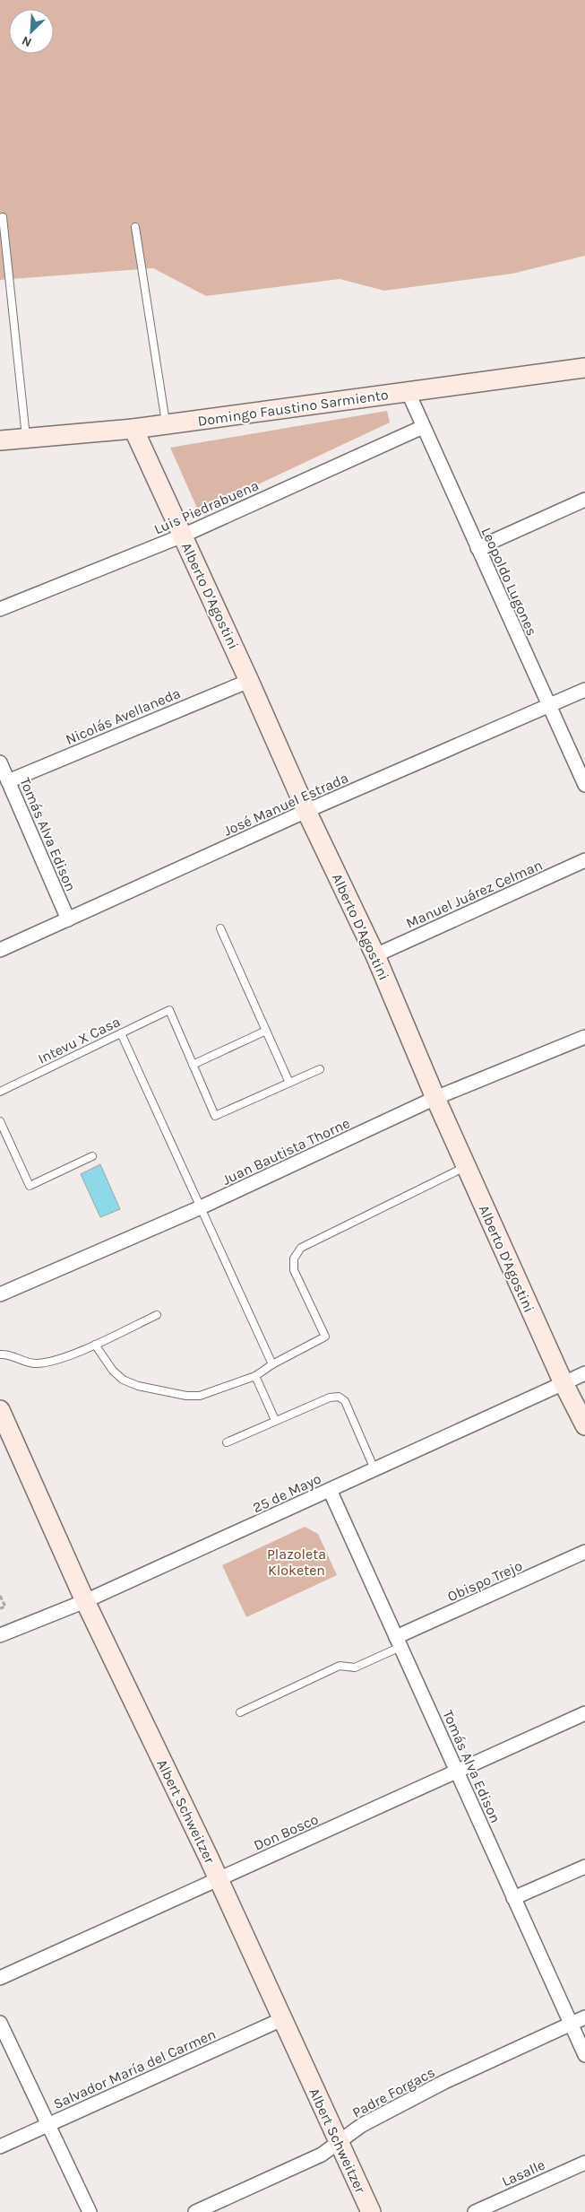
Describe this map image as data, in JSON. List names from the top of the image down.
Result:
{
  "streets": {
    "main road": ["Domingo Faustino Sarmiento", "Alberto D'Agostini", "Albert Schweitzer"],
    "street": [
      "Luis Piedrabuena",
      "Leopoldo Lugones",
      "Nicolás Avellaneda",
      "José Manuel Estrada",
      "Tomás Alva Edison",
      "Manuel Juárez Celman",
      "Juan Bautista Thorne",
      "25 de Mayo",
      "Obispo Trejo",
      "Don Bosco",
      "Salvador María del Carmen",
      "Padre Forgacs",
      "Lasalle"
    ],
    "lane": ["Intevu X Casa"]
  },
  "crossings": [
    ["Domingo Faustino Sarmiento", "Leopoldo Lugones"],
    ["Domingo Faustino Sarmiento", "Alberto D'Agostini"],
    ["Luis Piedrabuena", "Leopoldo Lugones"],
    ["Luis Piedrabuena", "Alberto D'Agostini"],
    ["Leopoldo Lugones", "José Manuel Estrada"],
    ["Alberto D'Agostini", "Nicolás Avellaneda"],
    ["Alberto D'Agostini", "José Manuel Estrada"],
    ["Alberto D'Agostini", "Manuel Juárez Celman"],
    ["Alberto D'Agostini", "Juan Bautista Thorne"],
    ["Alberto D'Agostini", "25 de Mayo"],
    ["Nicolás Avellaneda", "Tomás Alva Edison"],
    ["José Manuel Estrada", "Tomás Alva Edison"],
    ["Tomás Alva Edison", "25 de Mayo"],
    ["Tomás Alva Edison", "Obispo Trejo"],
    ["Tomás Alva Edison", "Don Bosco"],
    ["Tomás Alva Edison", "Padre Forgacs"],
    ["25 de Mayo", "Albert Schweitzer"],
    ["Albert Schweitzer", "Don Bosco"],
    ["Albert Schweitzer", "Salvador María del Carmen"],
    ["Albert Schweitzer", "Padre Forgacs"]
  ],
  "parks": ["Plazoleta Kloketen"],
  "north": "bottom left"
}
